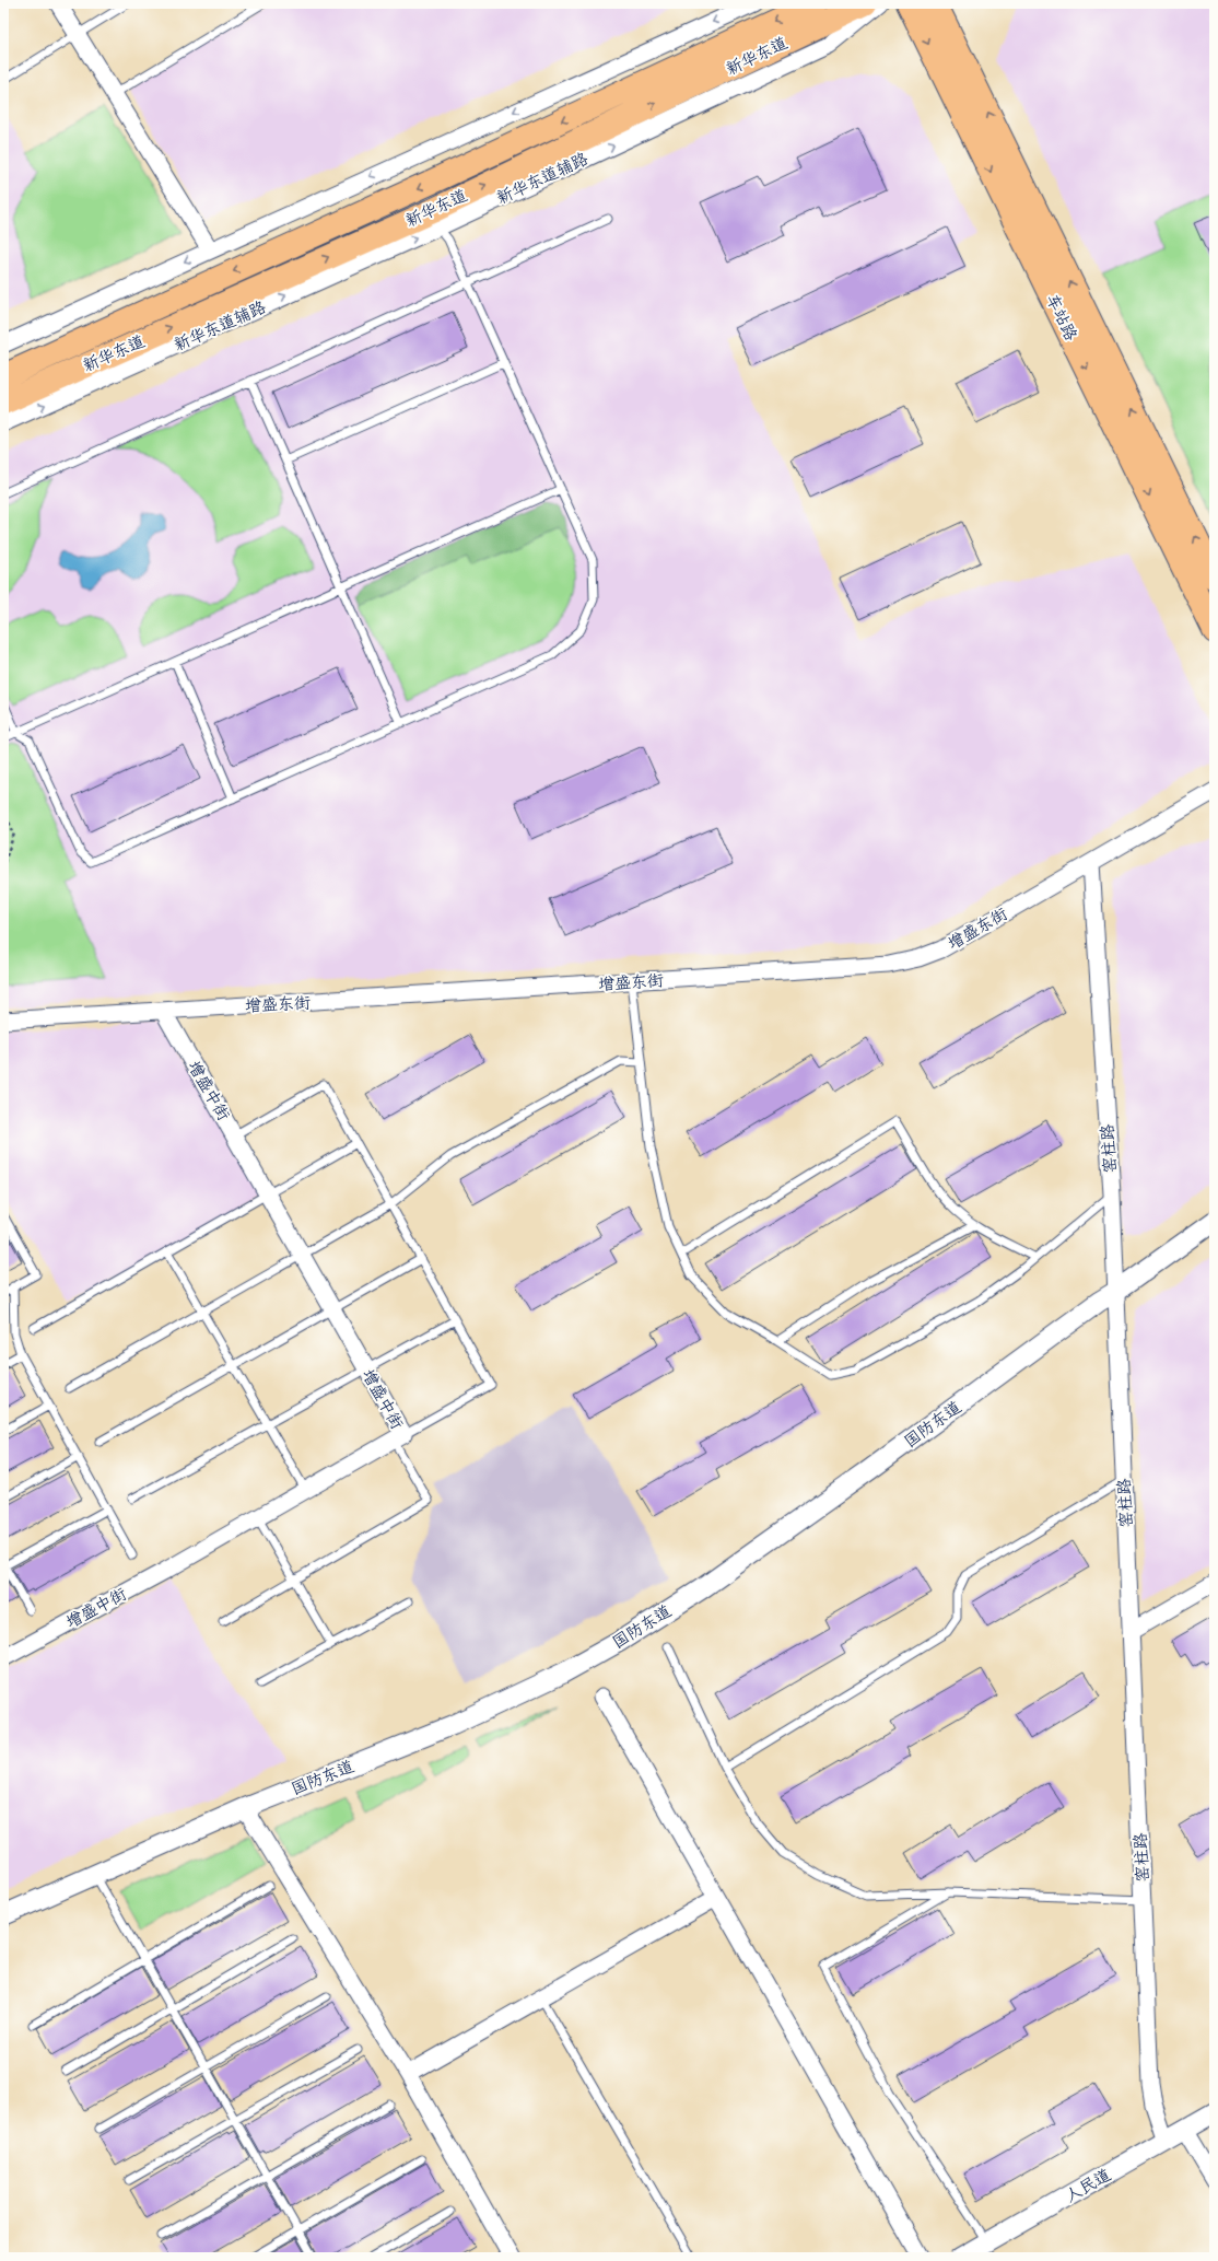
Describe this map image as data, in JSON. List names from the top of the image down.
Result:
{
  "streets": {
    "main road": ["新华东道", "车站路"],
    "street": [
      "新华东道辅路",
      "增盛东街",
      "增盛中街",
      "窑柱路",
      "国防东道",
      "人民道"
    ]
  },
  "crossings": [
    ["增盛东街", "增盛中街"],
    ["增盛东街", "窑柱路"],
    ["窑柱路", "国防东道"],
    ["窑柱路", "人民道"]
  ]
}
